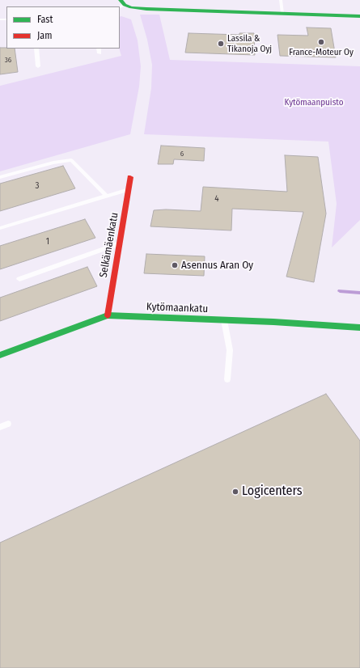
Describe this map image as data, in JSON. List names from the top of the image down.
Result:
{
  "streets": {
    "street": ["Selkämäenkatu", "Kytömaankatu"]
  },
  "crossings": [
    ["Selkämäenkatu", "Kytömaankatu"]
  ],
  "parks": ["Kytömaanpuisto"],
  "places": [
    "France-Moteur Oy",
    "Lassila & Tikanoja Oyj",
    "Asennus Aran Oy",
    "Logicenters"
  ],
  "house_numbers": [
    "36",
    "6",
    "3",
    "4",
    "1"
  ],
  "legend": ["Fast", "Jam"]
}
